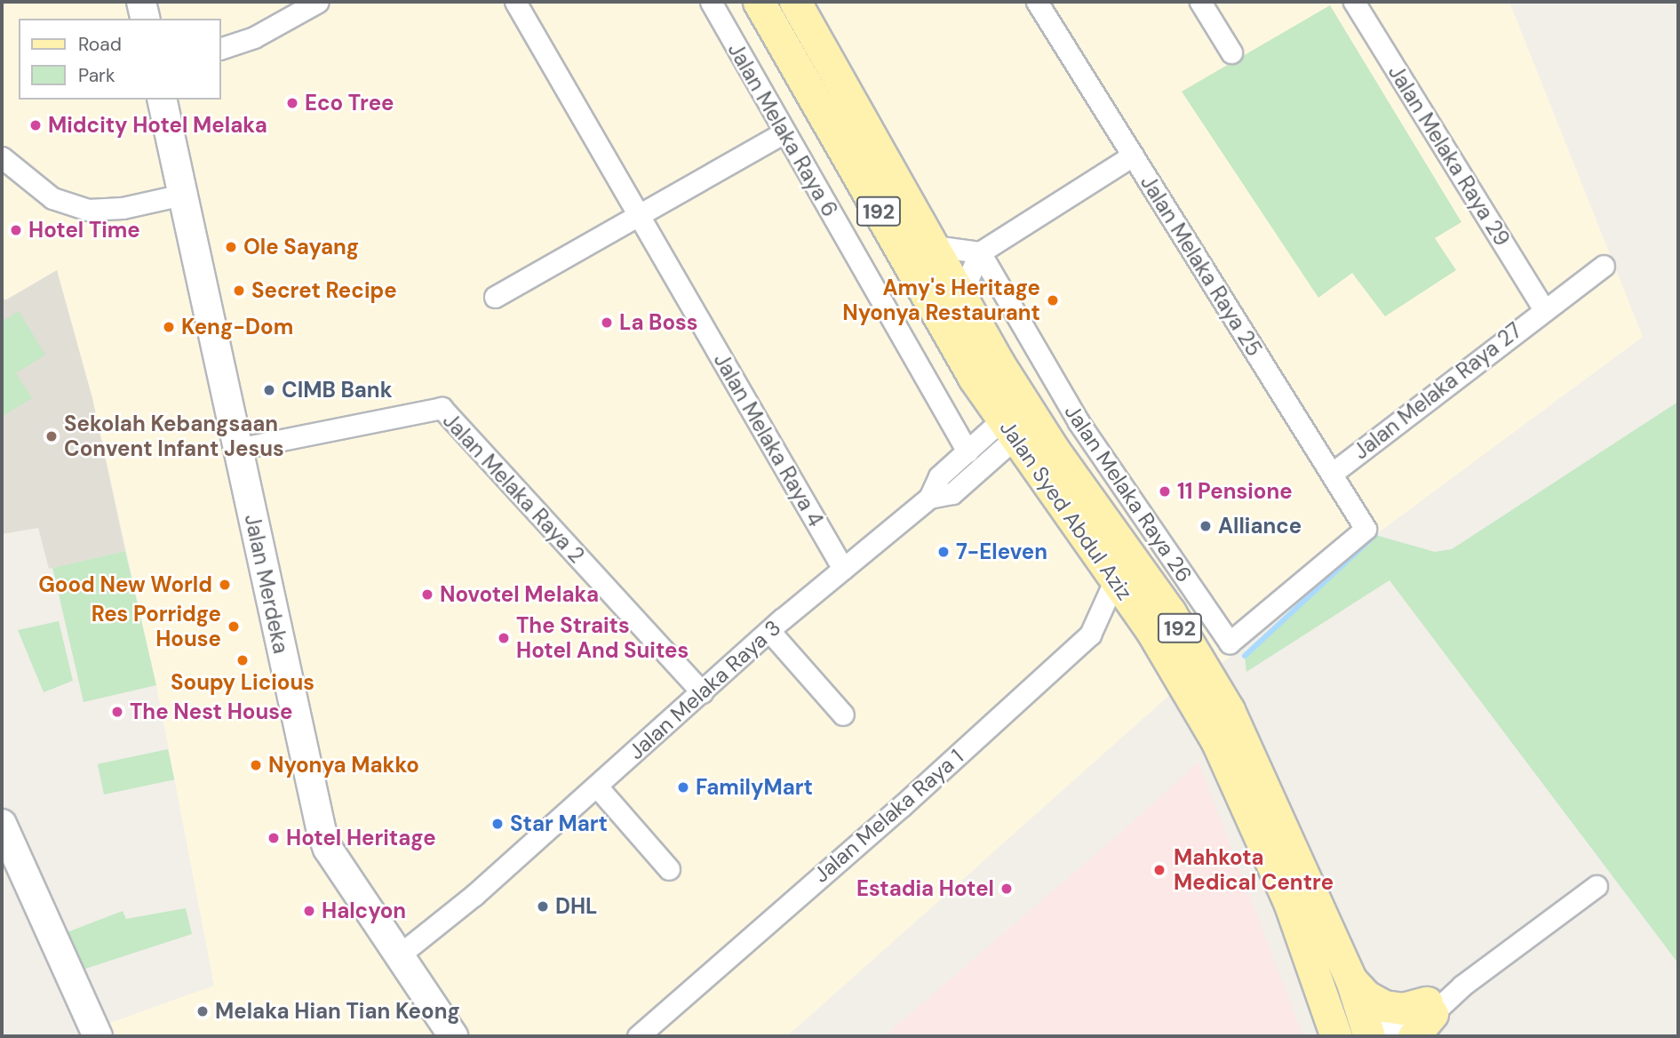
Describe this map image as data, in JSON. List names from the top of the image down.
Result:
{
  "streets": {
    "main road": ["192", "Jalan Syed Abdul Aziz", "Jalan Merdeka"],
    "street": [
      "Jalan Melaka Raya 6",
      "Jalan Melaka Raya 29",
      "Jalan Melaka Raya 25",
      "Jalan Melaka Raya 27",
      "Jalan Melaka Raya 4",
      "Jalan Melaka Raya 2",
      "Jalan Melaka Raya 26",
      "Jalan Melaka Raya 3",
      "Jalan Melaka Raya 1"
    ]
  },
  "crossings": [
    ["Jalan Melaka Raya 6", "Jalan Melaka Raya 3"],
    ["Jalan Melaka Raya 29", "Jalan Melaka Raya 27"],
    ["Jalan Melaka Raya 25", "Jalan Melaka Raya 27"],
    ["Jalan Melaka Raya 25", "Jalan Melaka Raya 26"],
    ["Jalan Melaka Raya 4", "Jalan Melaka Raya 3"],
    ["Jalan Melaka Raya 2", "Jalan Merdeka"],
    ["Jalan Melaka Raya 2", "Jalan Melaka Raya 3"],
    ["Jalan Syed Abdul Aziz", "Jalan Melaka Raya 3"],
    ["Jalan Syed Abdul Aziz", "Jalan Melaka Raya 1"],
    ["Jalan Merdeka", "Jalan Melaka Raya 3"]
  ],
  "places": [
    "Eco Tree",
    "Midcity Hotel Melaka",
    "Hotel Time",
    "Ole Sayang",
    "Secret Recipe",
    "Amy's Heritage Nyonya Restaurant",
    "La Boss",
    "Keng-Dom",
    "CIMB Bank",
    "Sekolah Kebangsaan Convent Infant Jesus",
    "11 Pensione",
    "Alliance",
    "7-Eleven",
    "Good New World",
    "Novotel Melaka",
    "Res Porridge House",
    "The Straits Hotel And Suites",
    "Soupy Licious",
    "The Nest House",
    "Nyonya Makko",
    "FamilyMart",
    "Star Mart",
    "Hotel Heritage",
    "Mahkota Medical Centre",
    "Estadia Hotel",
    "DHL",
    "Halcyon",
    "Melaka Hian Tian Keong"
  ],
  "legend": ["Road", "Park"]
}
